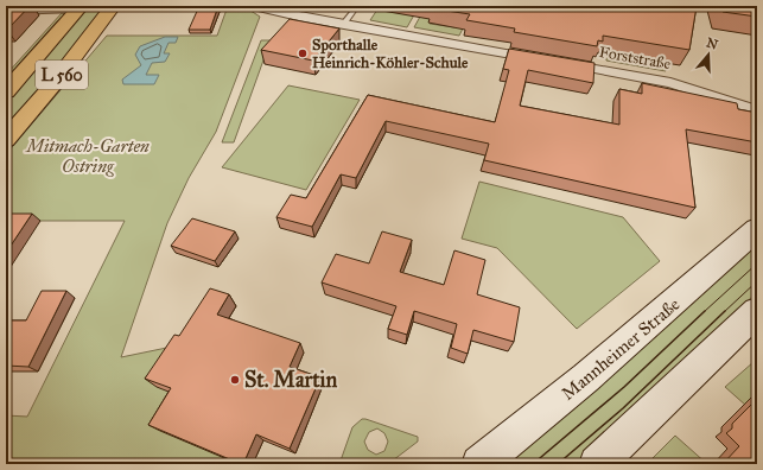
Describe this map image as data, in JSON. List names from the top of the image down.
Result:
{
  "streets": {
    "main road": ["L 560"],
    "street": ["Forststraße", "Mannheimer Straße"]
  },
  "parks": ["Mitmach-Garten Ostring"],
  "places": ["Sporthalle Heinrich-Köhler-Schule", "St. Martin"],
  "north": "top"
}
